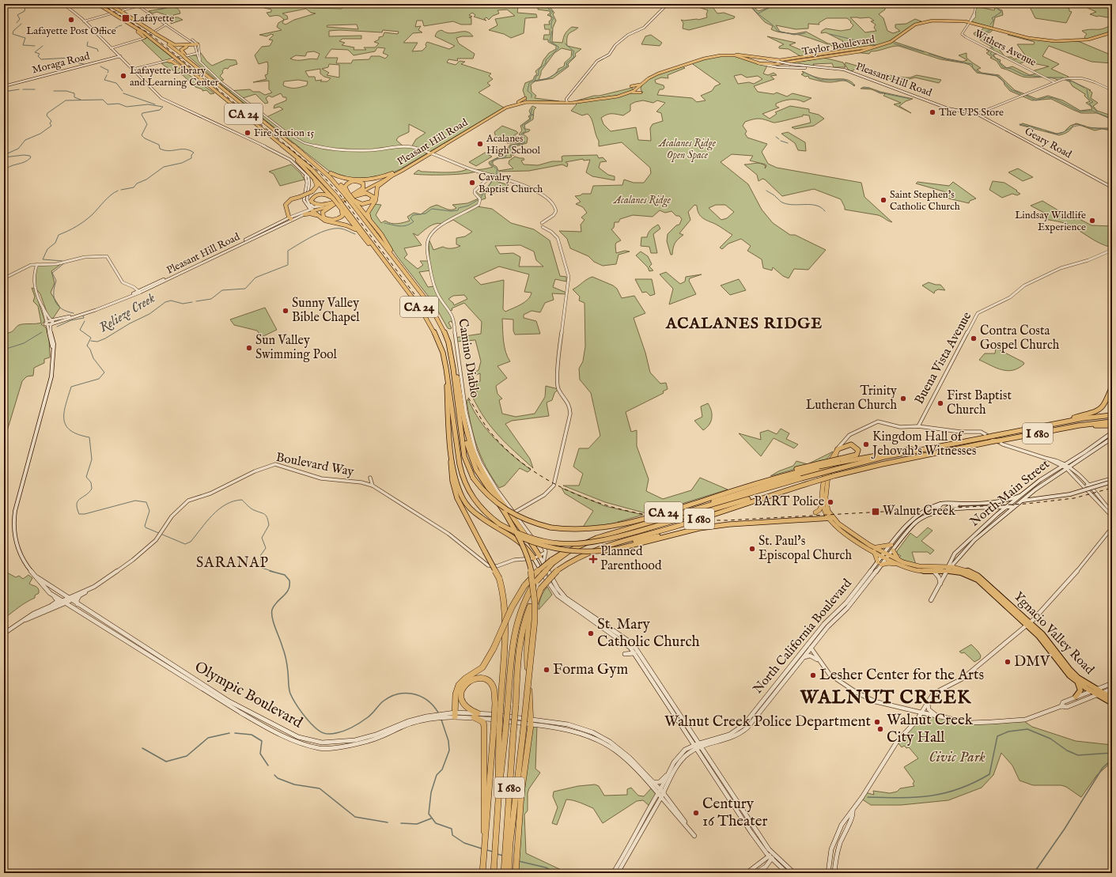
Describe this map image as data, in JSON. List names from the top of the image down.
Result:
{
  "streets": {
    "highway": ["CA 24", "I 680", "Ygnacio Valley Road"],
    "main road": [
      "Taylor Boulevard",
      "Moraga Road",
      "Pleasant Hill Road",
      "Geary Road",
      "North Main Street",
      "North California Boulevard",
      "Olympic Boulevard"
    ],
    "street": [
      "Withers Avenue",
      "Camino Diablo",
      "Buena Vista Avenue",
      "Boulevard Way"
    ]
  },
  "crossings": [
    ["Taylor Boulevard", "Withers Avenue"],
    ["Taylor Boulevard", "Pleasant Hill Road"],
    ["Pleasant Hill Road", "CA 24"],
    ["Pleasant Hill Road", "Geary Road"],
    ["Pleasant Hill Road", "Olympic Boulevard"],
    ["CA 24", "I 680"],
    ["Boulevard Way", "Olympic Boulevard"],
    ["North Main Street", "Ygnacio Valley Road"],
    ["North Main Street", "North California Boulevard"],
    ["Ygnacio Valley Road", "North California Boulevard"]
  ],
  "districts": ["ACALANES RIDGE", "SARANAP", "WALNUT CREEK"],
  "water": ["Relieze Creek"],
  "parks": ["Acalanes Ridge Open Space", "Acalanes Ridge", "Civic Park"],
  "places": {
    "transit": ["Lafayette", "Walnut Creek"],
    "other": [
      "Lafayette Post Office",
      "Lafayette Library and Learning Center",
      "The UPS Store",
      "Fire Station 15",
      "Acalanes High School",
      "Cavalry Baptist Church",
      "Saint Stephen's Catholic Church",
      "Lindsay Wildlife Experience",
      "Sunny Valley Bible Chapel",
      "Contra Costa Gospel Church",
      "Sun Valley Swimming Pool",
      "Trinity Lutheran Church",
      "First Baptist Church",
      "Kingdom Hall of Jehovah's Witnesses",
      "BART Police",
      "St. Paul's Episcopal Church",
      "St. Mary Catholic Church",
      "DMV",
      "Forma Gym",
      "Lesher Center for the Arts",
      "Walnut Creek Police Department",
      "Walnut Creek City Hall",
      "Century 16 Theater"
    ],
    "health": ["Planned Parenthood"]
  }
}
